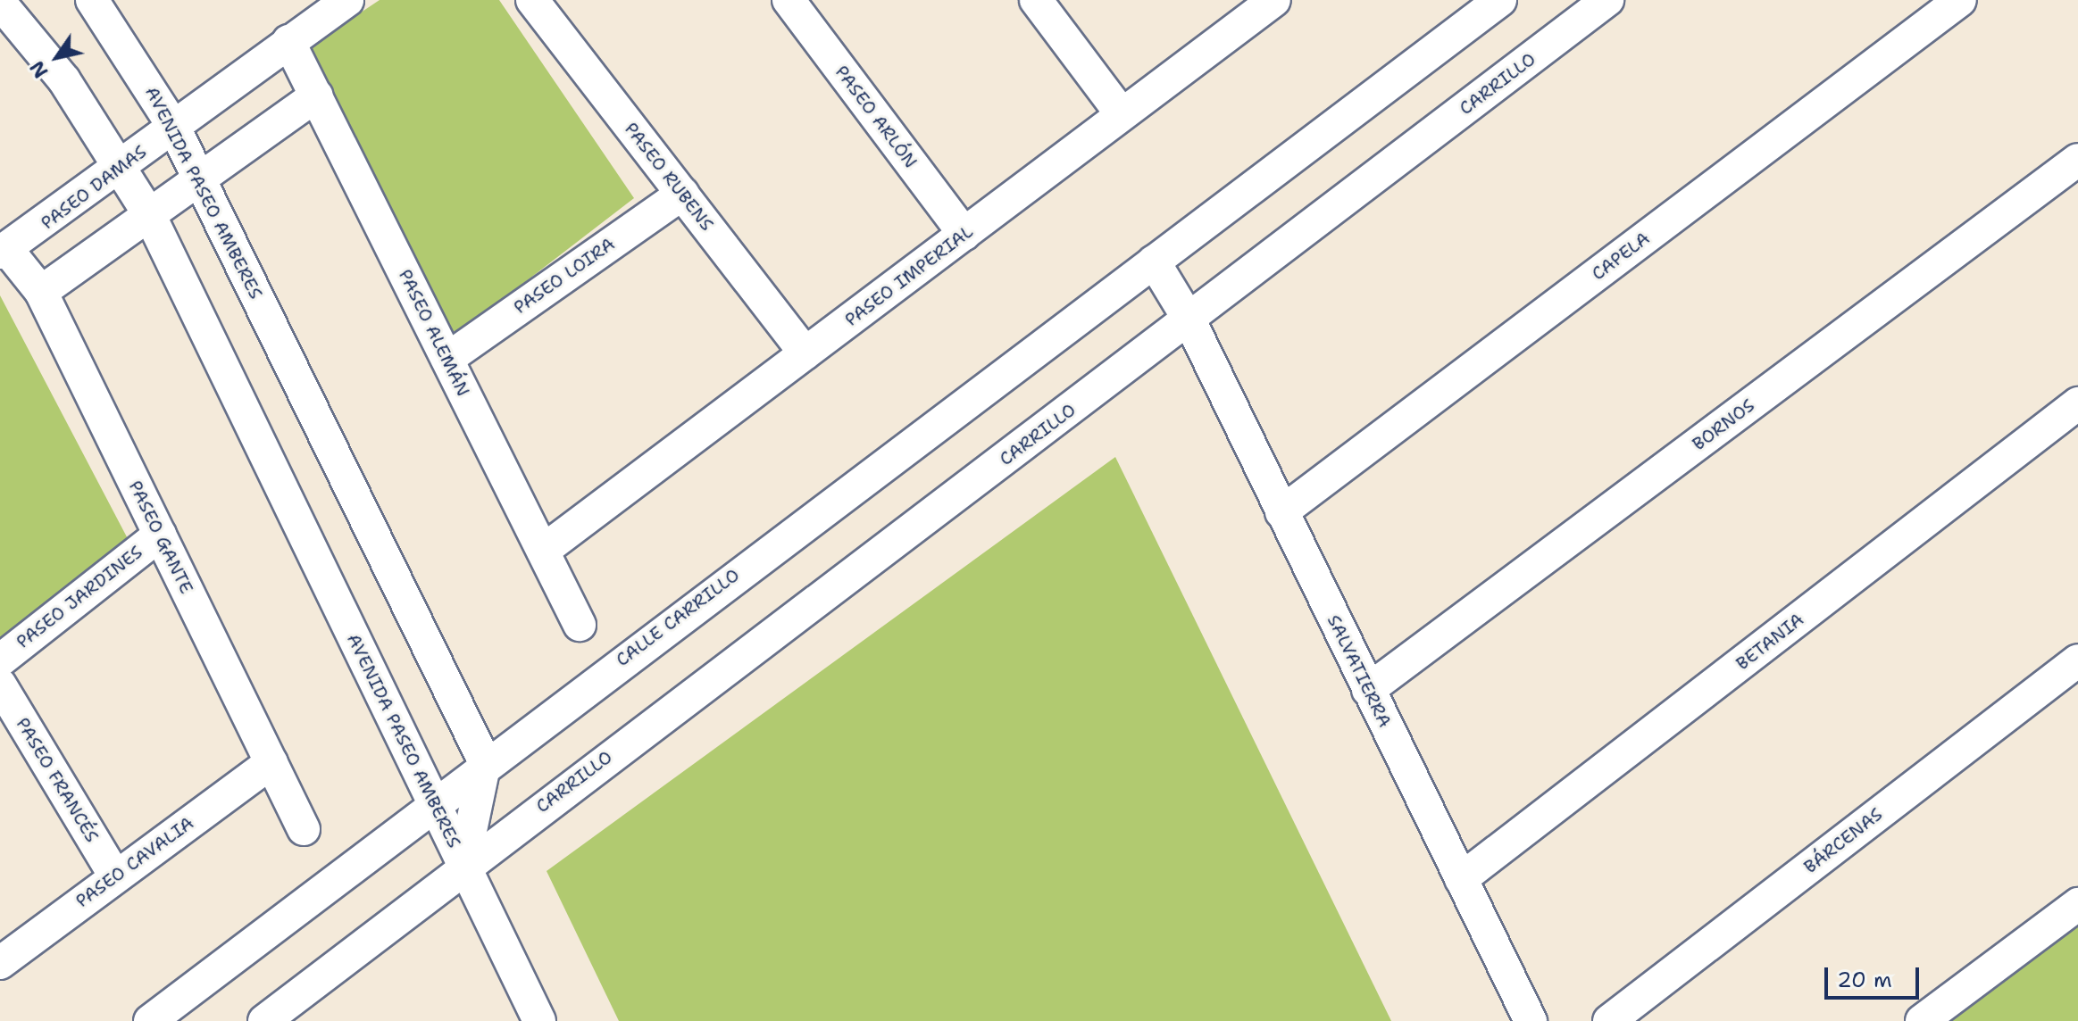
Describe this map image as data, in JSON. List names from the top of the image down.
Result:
{
  "streets": {
    "street": [
      "CARRILLO",
      "PASEO ARLÓN",
      "PASEO RUBENS",
      "PASEO DAMAS",
      "AVENIDA PASEO AMBERES",
      "CAPELA",
      "PASEO LOIRA",
      "PASEO IMPERIAL",
      "PASEO ALEMÁN",
      "BORNOS",
      "PASEO GANTE",
      "PASEO JARDINES",
      "CALLE CARRILLO",
      "BETANIA",
      "SALVATIERRA",
      "PASEO FRANCÉS",
      "BÁRCENAS",
      "PASEO CAVALIA"
    ]
  },
  "crossings": [
    ["CARRILLO", "AVENIDA PASEO AMBERES"],
    ["CARRILLO", "SALVATIERRA"],
    ["PASEO ARLÓN", "PASEO IMPERIAL"],
    ["PASEO RUBENS", "PASEO LOIRA"],
    ["PASEO RUBENS", "PASEO IMPERIAL"],
    ["PASEO DAMAS", "AVENIDA PASEO AMBERES"],
    ["PASEO DAMAS", "PASEO ALEMÁN"],
    ["PASEO DAMAS", "PASEO GANTE"],
    ["AVENIDA PASEO AMBERES", "CALLE CARRILLO"],
    ["CAPELA", "SALVATIERRA"],
    ["PASEO LOIRA", "PASEO ALEMÁN"],
    ["PASEO IMPERIAL", "PASEO ALEMÁN"],
    ["BORNOS", "SALVATIERRA"],
    ["PASEO GANTE", "PASEO JARDINES"],
    ["PASEO GANTE", "PASEO CAVALIA"],
    ["BETANIA", "SALVATIERRA"],
    ["PASEO FRANCÉS", "PASEO CAVALIA"]
  ],
  "scale_bar": "20 m",
  "north": "bottom left"
}
